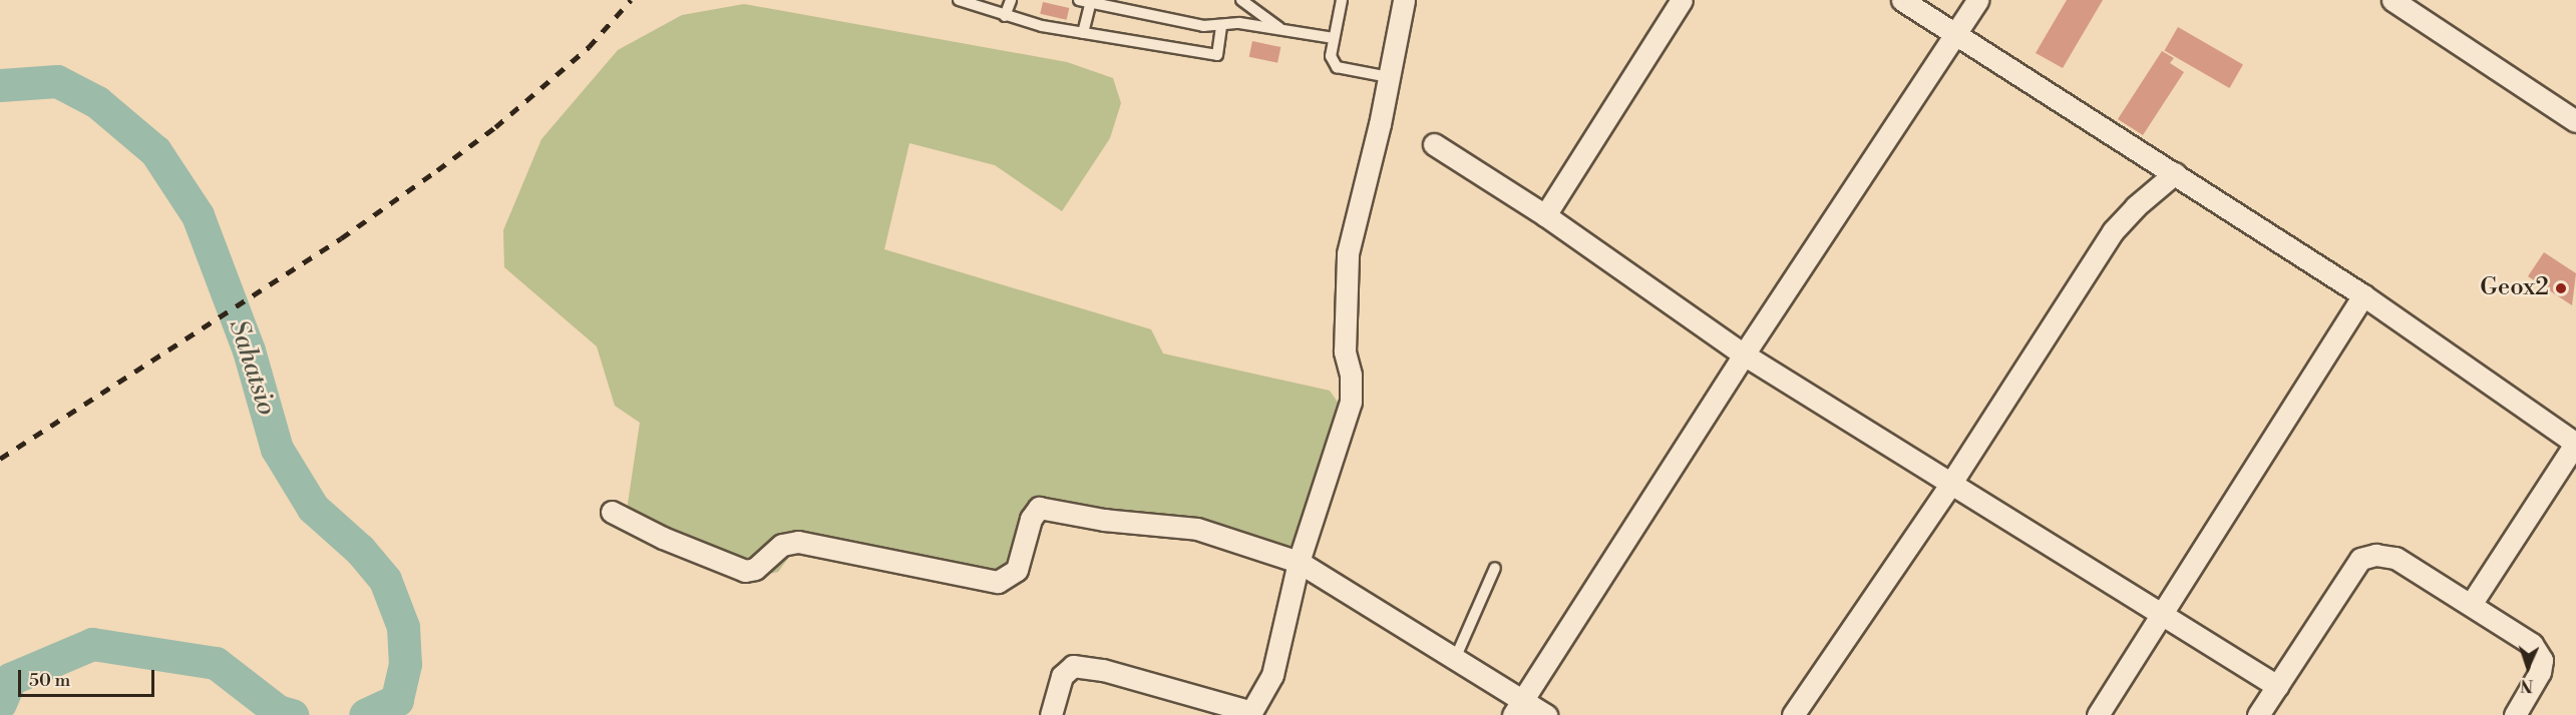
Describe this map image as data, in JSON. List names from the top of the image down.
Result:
{
  "water": ["Sahatsio"],
  "places": ["Geox2"],
  "scale_bar": "50 m",
  "north": "bottom"
}
